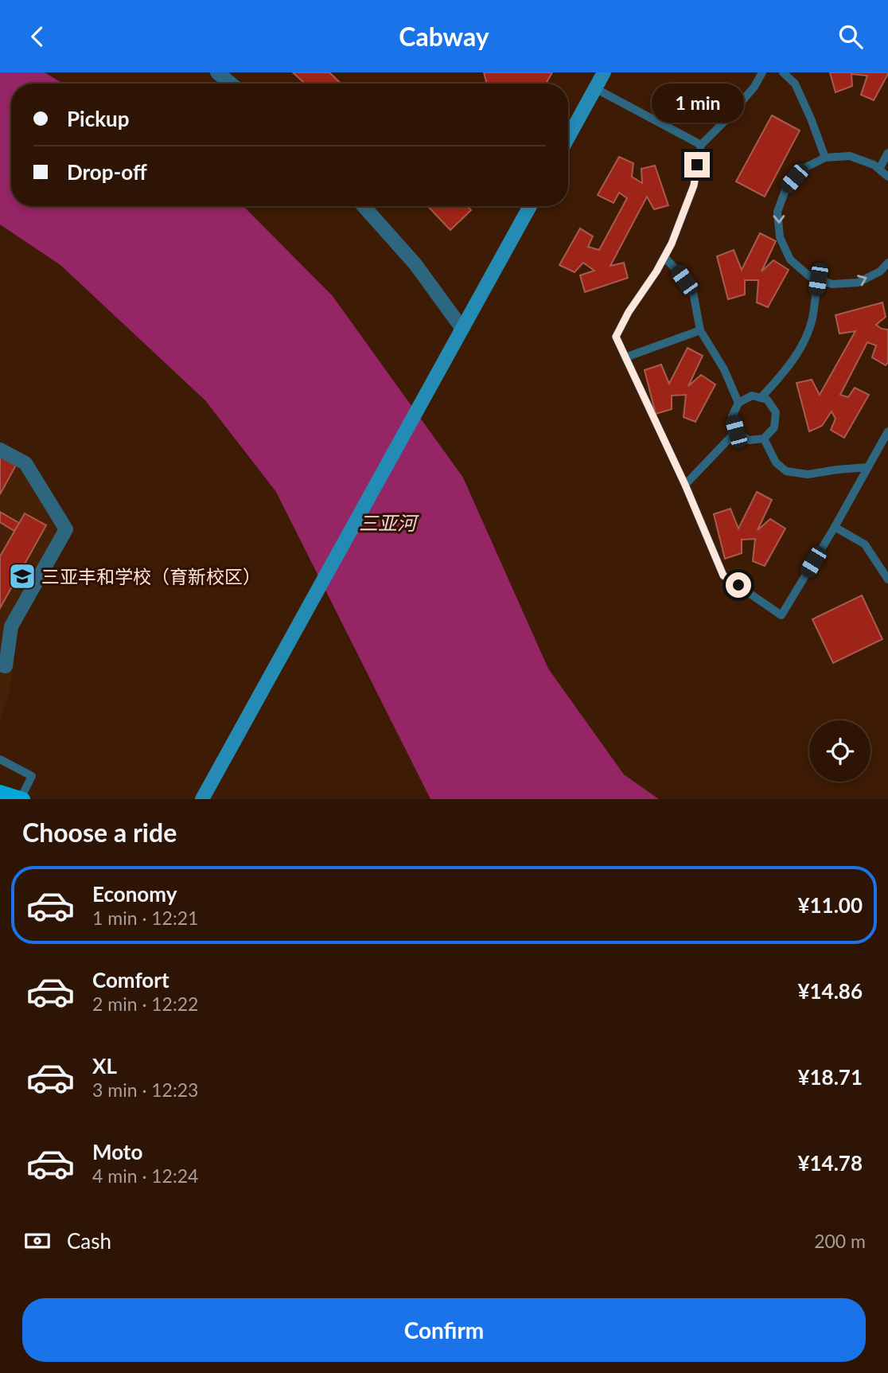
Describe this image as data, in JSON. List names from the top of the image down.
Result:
{
  "water": ["三亚河"],
  "places": {
    "school or university": ["三亚丰和学校（育新校区）"]
  },
  "page": {
    "header": "Cabway",
    "bubble": "1 min",
    "banner": ["Pickup", "Drop-off"],
    "heading": "Choose a ride",
    "list": [
      {
        "name": "Economy",
        "note": "1 min · 12:21",
        "value": "¥11.00"
      },
      {
        "name": "Comfort",
        "note": "2 min · 12:22",
        "value": "¥14.86"
      },
      {
        "name": "XL",
        "note": "3 min · 12:23",
        "value": "¥18.71"
      },
      {
        "name": "Moto",
        "note": "4 min · 12:24",
        "value": "¥14.78"
      }
    ],
    "pay": ["Cash", "200 m"],
    "buttons": "Confirm"
  }
}
